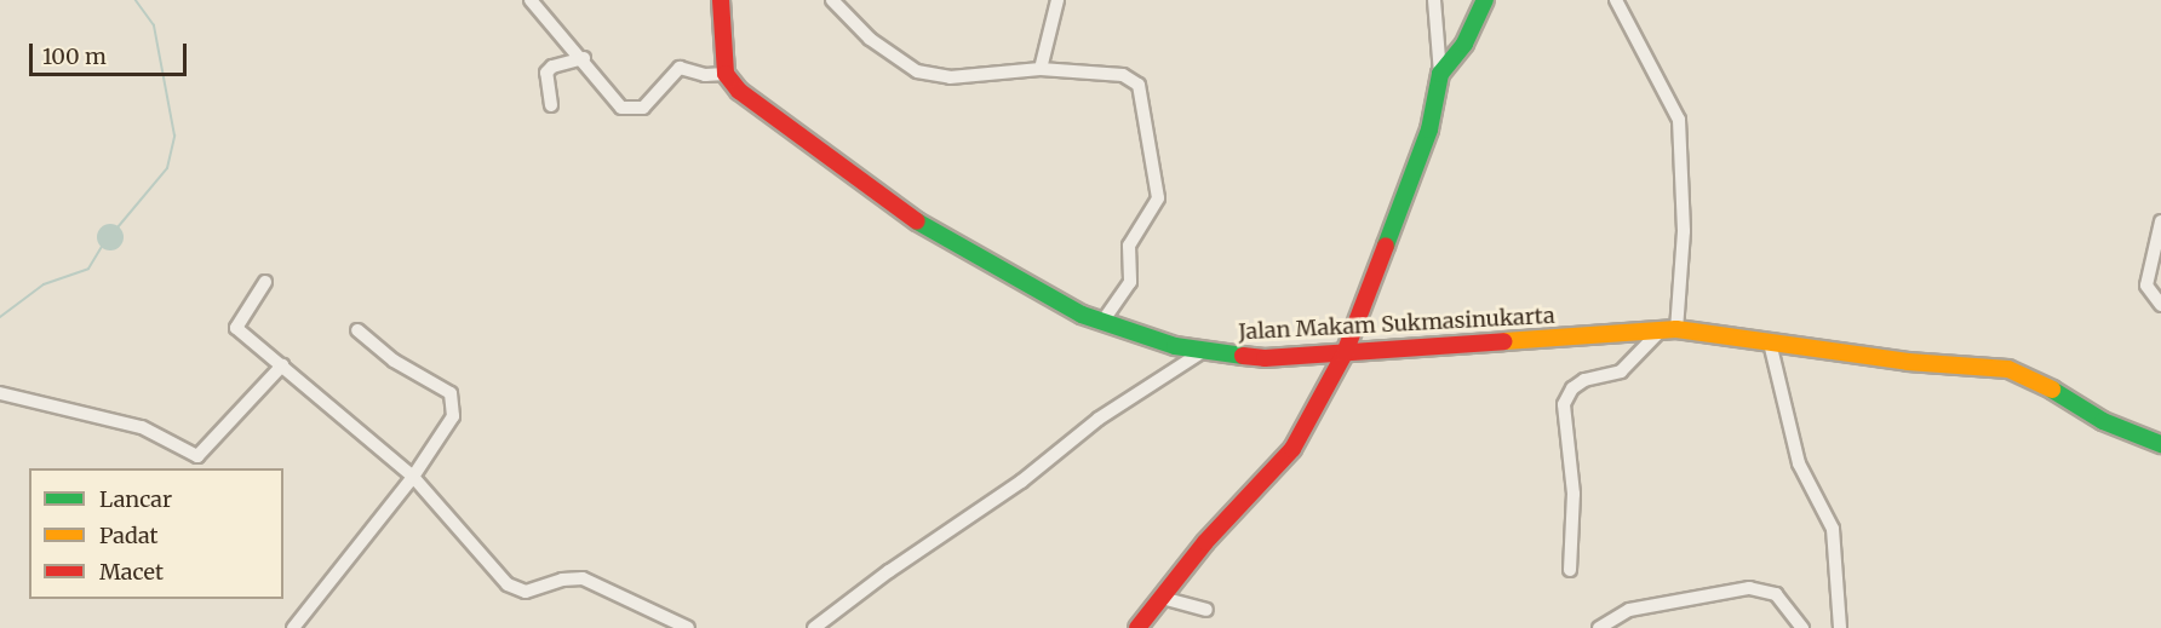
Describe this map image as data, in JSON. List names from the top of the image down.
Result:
{
  "streets": {
    "street": ["Jalan Makam Sukmasinukarta"]
  },
  "legend": ["Lancar", "Padat", "Macet"],
  "scale_bar": "100 m"
}
